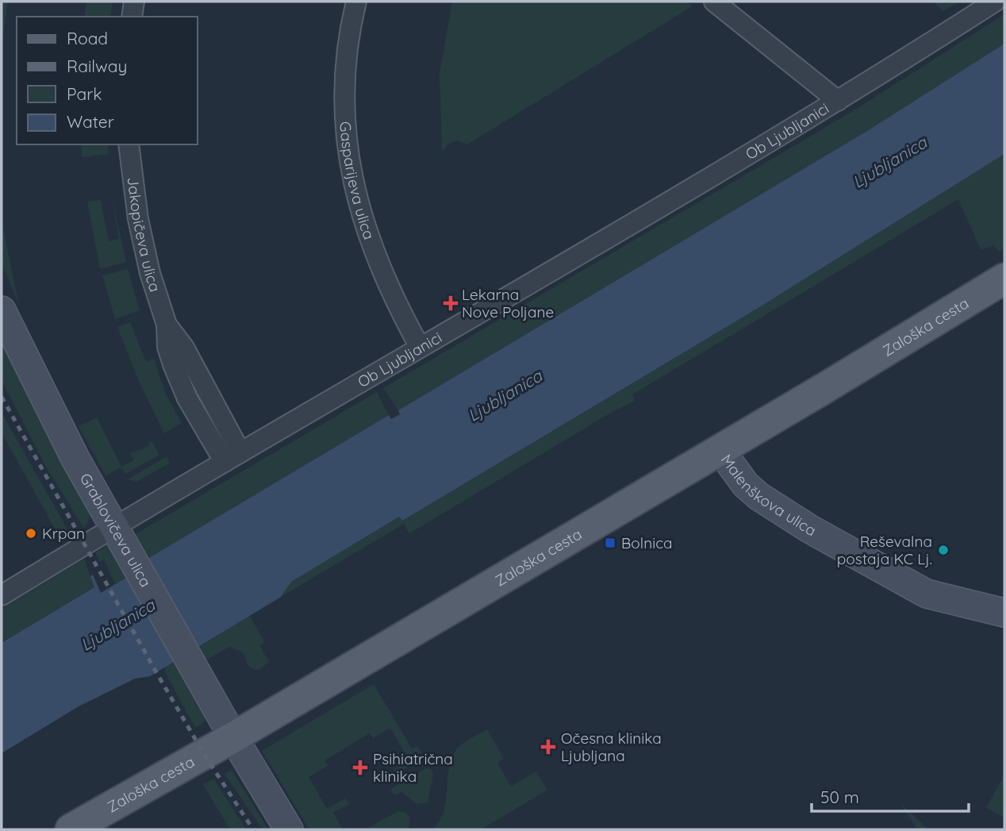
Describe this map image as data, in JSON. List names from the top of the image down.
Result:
{
  "streets": {
    "main road": ["Zaloška cesta"],
    "street": [
      "Ob Ljubljanici",
      "Gasparijeva ulica",
      "Jakopičeva ulica",
      "Malenškova ulica",
      "Grablovičeva ulica"
    ]
  },
  "crossings": [
    ["Ob Ljubljanici", "Gasparijeva ulica"],
    ["Ob Ljubljanici", "Jakopičeva ulica"],
    ["Ob Ljubljanici", "Grablovičeva ulica"],
    ["Zaloška cesta", "Malenškova ulica"],
    ["Zaloška cesta", "Grablovičeva ulica"]
  ],
  "water": ["Ljubljanica"],
  "places": {
    "health": ["Lekarna Nove Poljane", "Očesna klinika Ljubljana", "Psihiatrična klinika"],
    "other": ["Krpan", "Reševalna postaja KC Lj."],
    "transit": ["Bolnica"]
  },
  "legend": [
    "Road",
    "Railway",
    "Park",
    "Water"
  ],
  "scale_bar": "50 m"
}
